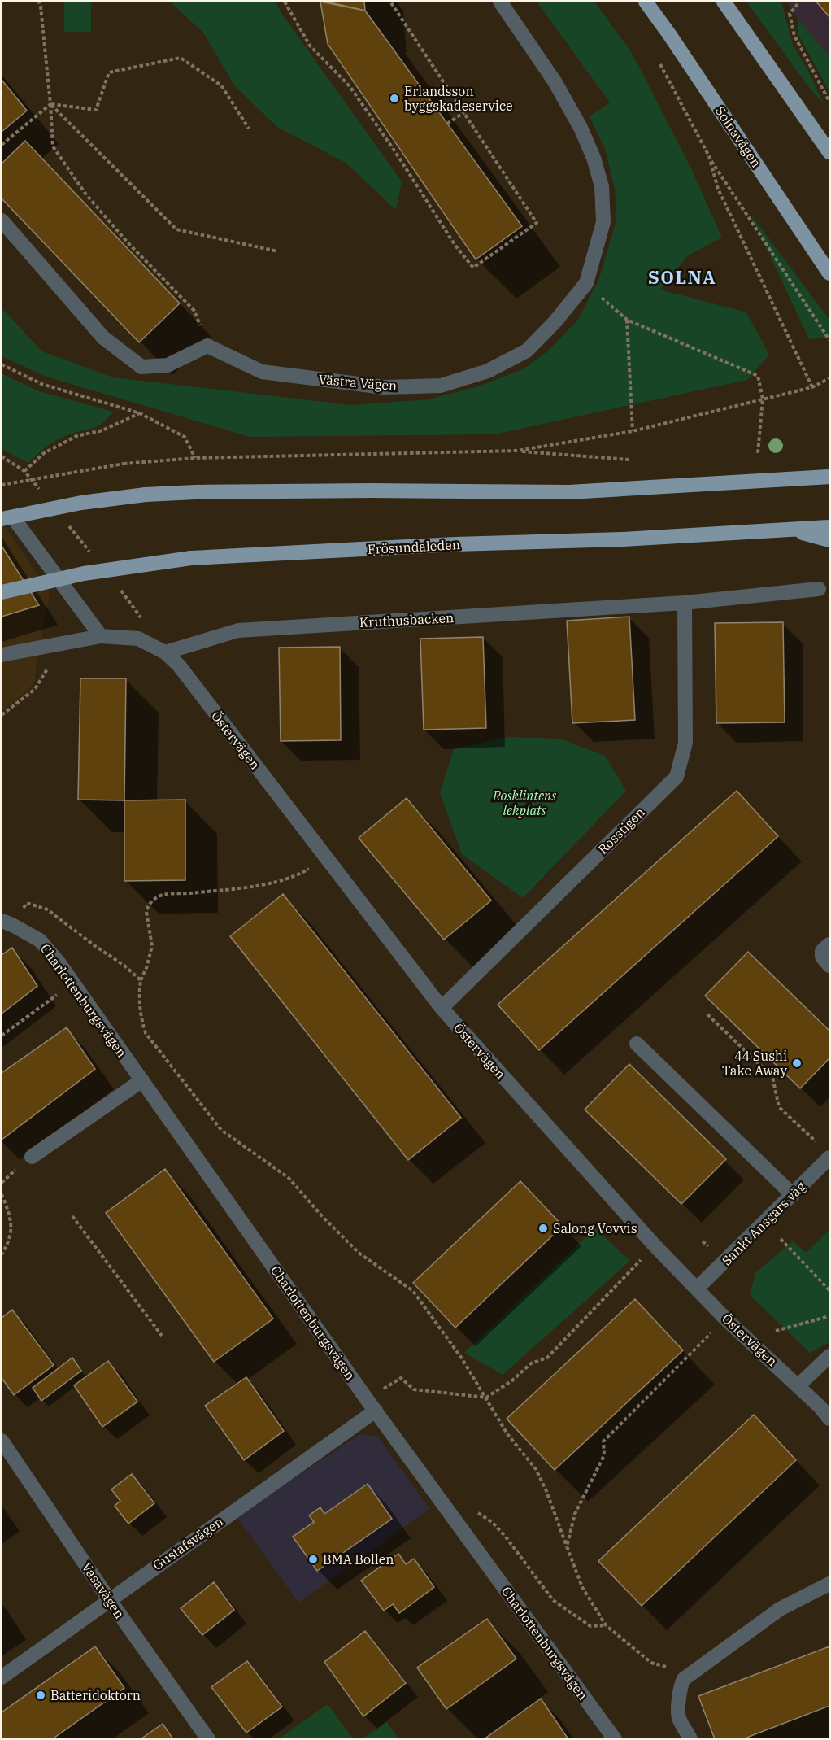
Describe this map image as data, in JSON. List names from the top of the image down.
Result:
{
  "streets": {
    "main road": ["Solnavägen", "Frösundaleden"],
    "street": [
      "Västra Vägen",
      "Kruthusbacken",
      "Östervägen",
      "Rosstigen",
      "Charlottenburgsvägen",
      "Sankt Ansgars väg",
      "Gustafsvägen",
      "Vasavägen"
    ]
  },
  "crossings": [
    ["Kruthusbacken", "Östervägen"],
    ["Kruthusbacken", "Rosstigen"],
    ["Östervägen", "Rosstigen"],
    ["Östervägen", "Sankt Ansgars väg"],
    ["Charlottenburgsvägen", "Gustafsvägen"],
    ["Gustafsvägen", "Vasavägen"]
  ],
  "districts": ["SOLNA"],
  "parks": ["Rosklintens lekplats"],
  "places": [
    "Erlandsson byggskadeservice",
    "44 Sushi Take Away",
    "Salong Vovvis",
    "BMA Bollen",
    "Batteridoktorn"
  ]
}
